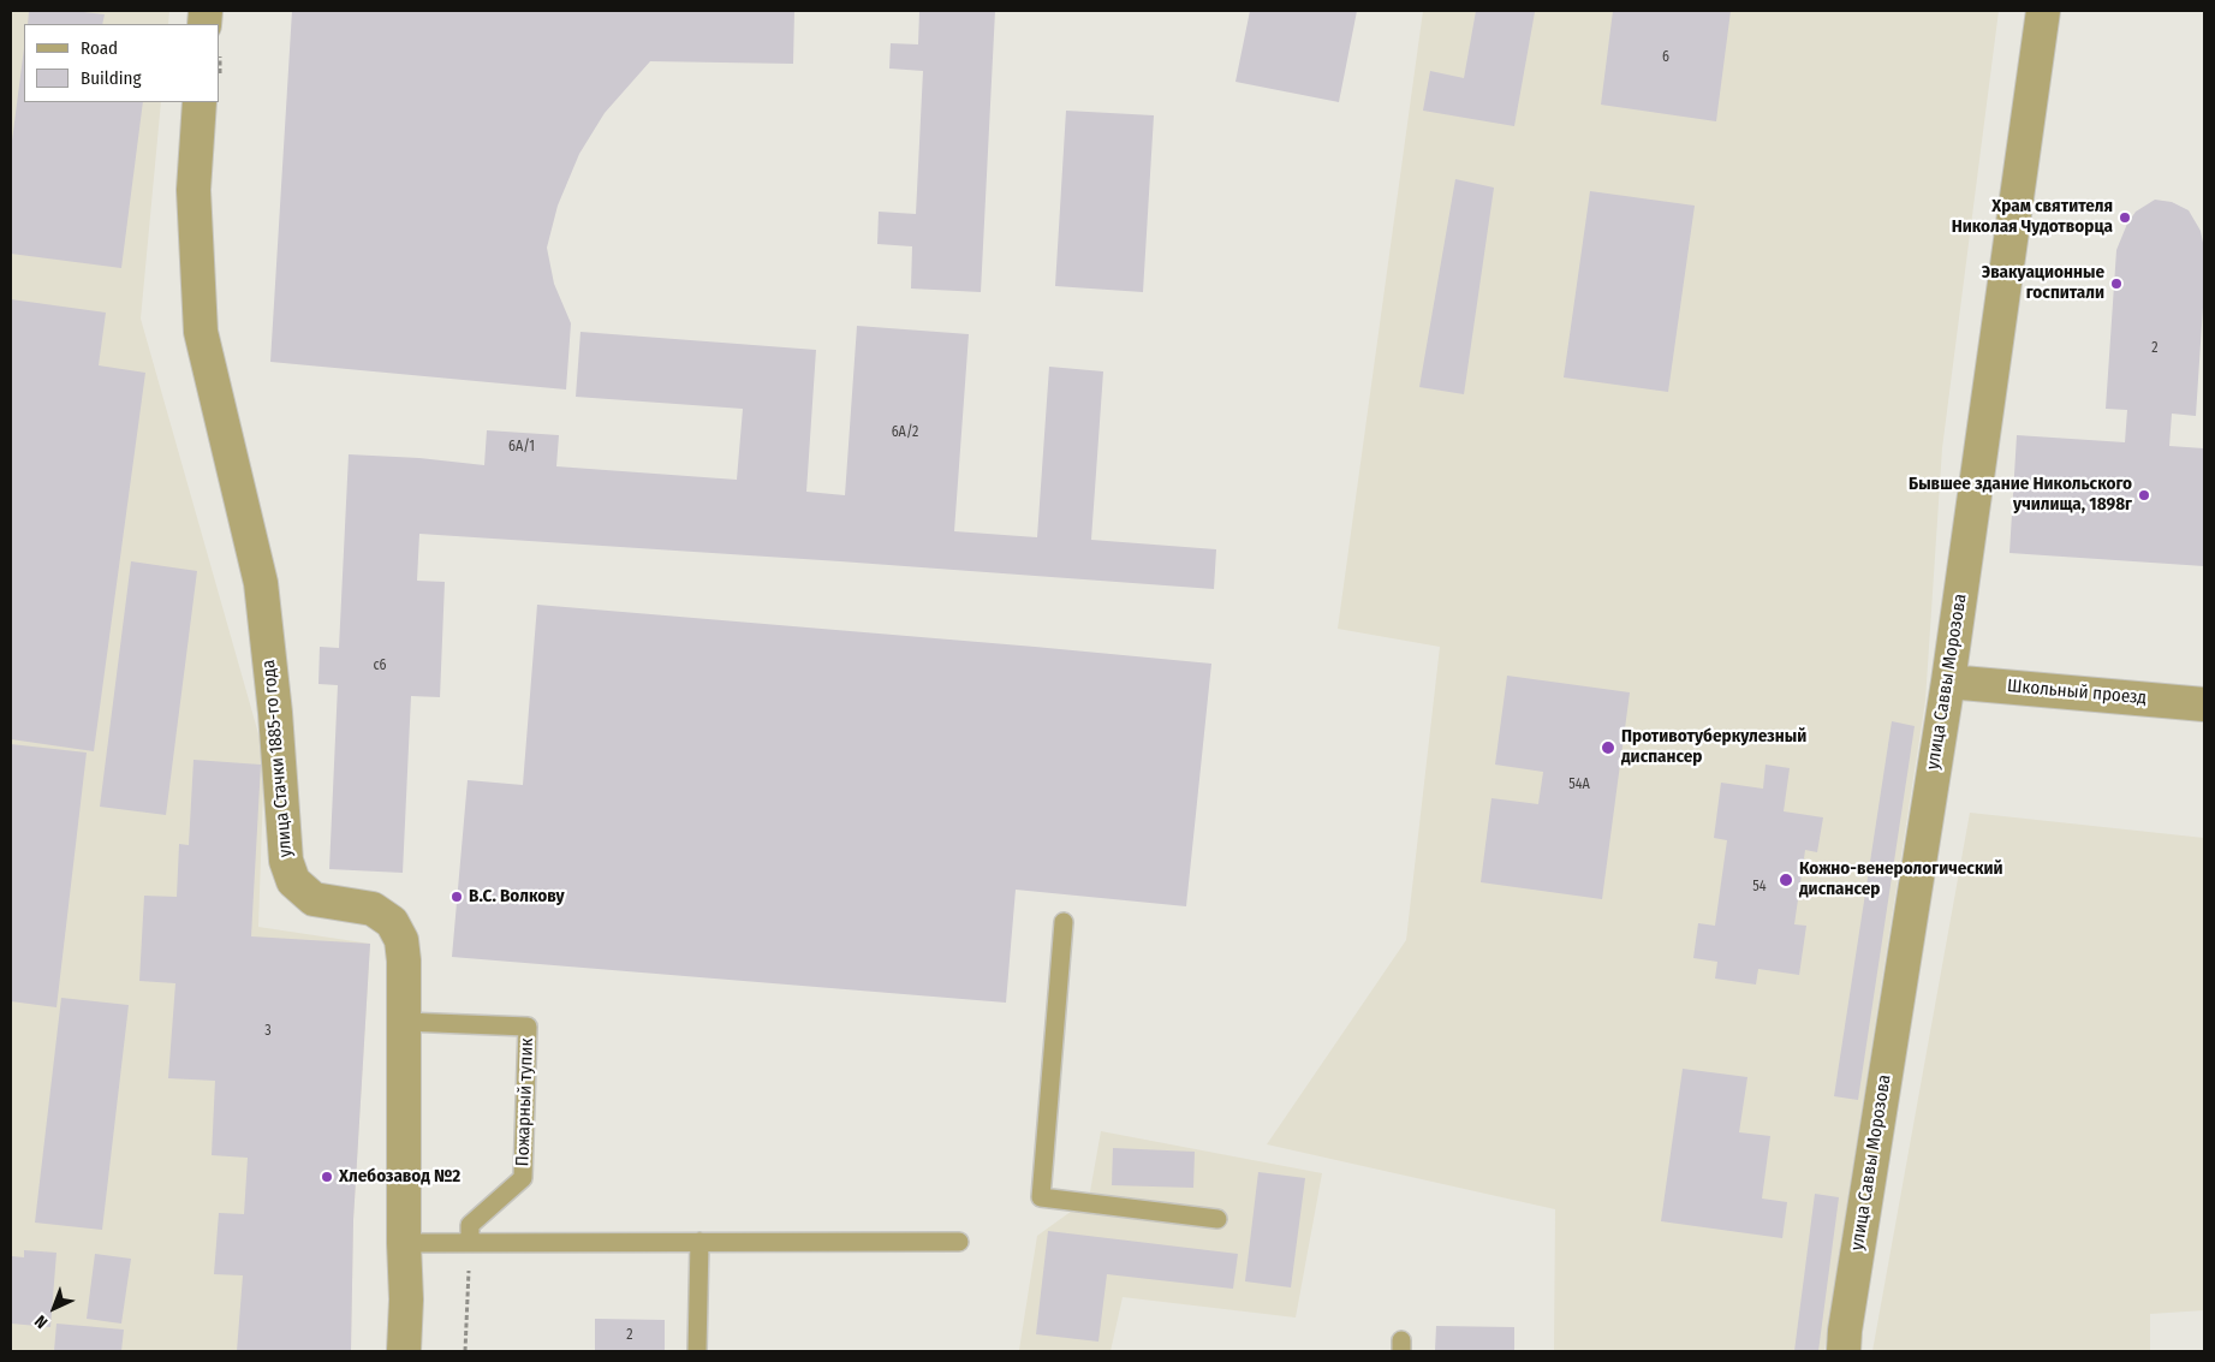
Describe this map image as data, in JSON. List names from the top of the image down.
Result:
{
  "streets": {
    "street": ["улица Саввы Морозова", "Школьный проезд", "улица Стачки 1885-го года"],
    "lane": ["Пожарный тупик"]
  },
  "crossings": [
    ["улица Саввы Морозова", "Школьный проезд"],
    ["улица Стачки 1885-го года", "Пожарный тупик"]
  ],
  "places": [
    "Храм святителя Николая Чудотворца",
    "Эвакуационные госпитали",
    "Бывшее здание Никольского училища, 1898г",
    "Противотуберкулезный диспансер",
    "Кожно-венерологический диспансер",
    "В.С. Волкову",
    "Хлебозавод №2"
  ],
  "house_numbers": [
    "6",
    "2",
    "6А/2",
    "6А/1",
    "с6",
    "54А",
    "54",
    "3",
    "2"
  ],
  "legend": ["Road", "Building"],
  "north": "bottom left"
}
